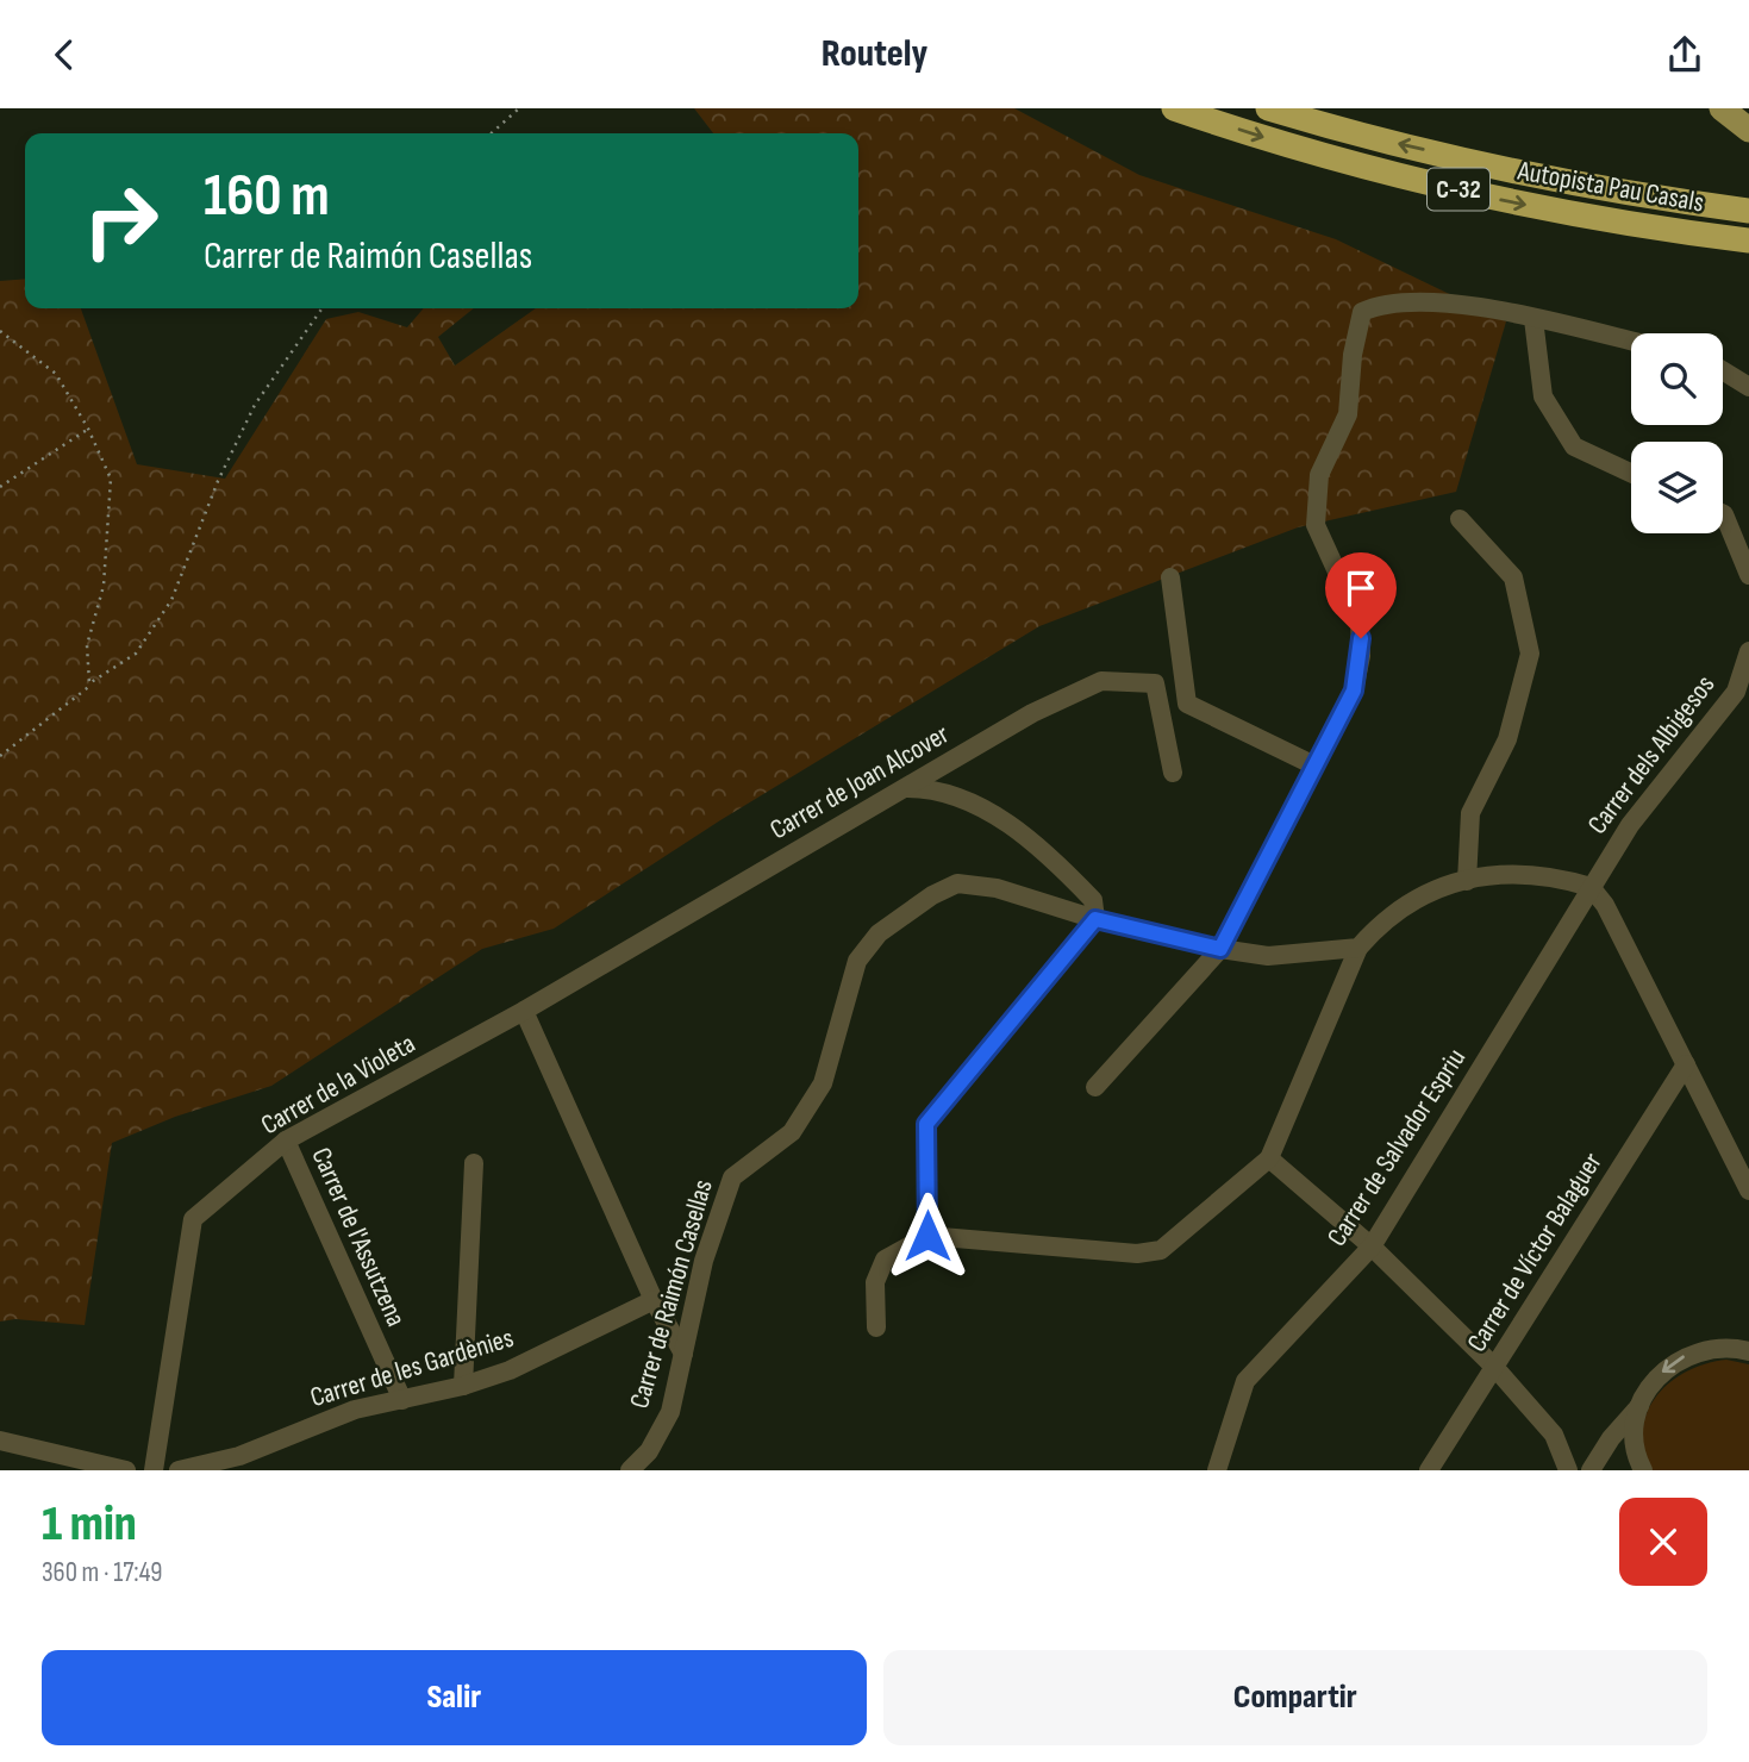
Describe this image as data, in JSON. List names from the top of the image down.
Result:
{
  "streets": {
    "highway": ["Autopista Pau Casals", "C-32"],
    "street": [
      "Carrer dels Albigesos",
      "Carrer de Joan Alcover",
      "Carrer de la Violeta",
      "Carrer de Salvador Espriu",
      "Carrer de l'Assutzena",
      "Carrer de Víctor Balaguer",
      "Carrer de Raimón Casellas",
      "Carrer de les Gardènies"
    ]
  },
  "crossings": [
    ["Carrer dels Albigesos", "Carrer de Salvador Espriu"],
    ["Carrer de Joan Alcover", "Carrer de la Violeta"],
    ["Carrer de la Violeta", "Carrer de l'Assutzena"],
    ["Carrer de l'Assutzena", "Carrer de les Gardènies"]
  ],
  "page": {
    "header": "Routely",
    "turn": ["160 m", "Carrer de Raimón Casellas"],
    "heading": ["1 min", "360 m · 17:49"],
    "buttons": ["Salir", "Compartir"]
  }
}
